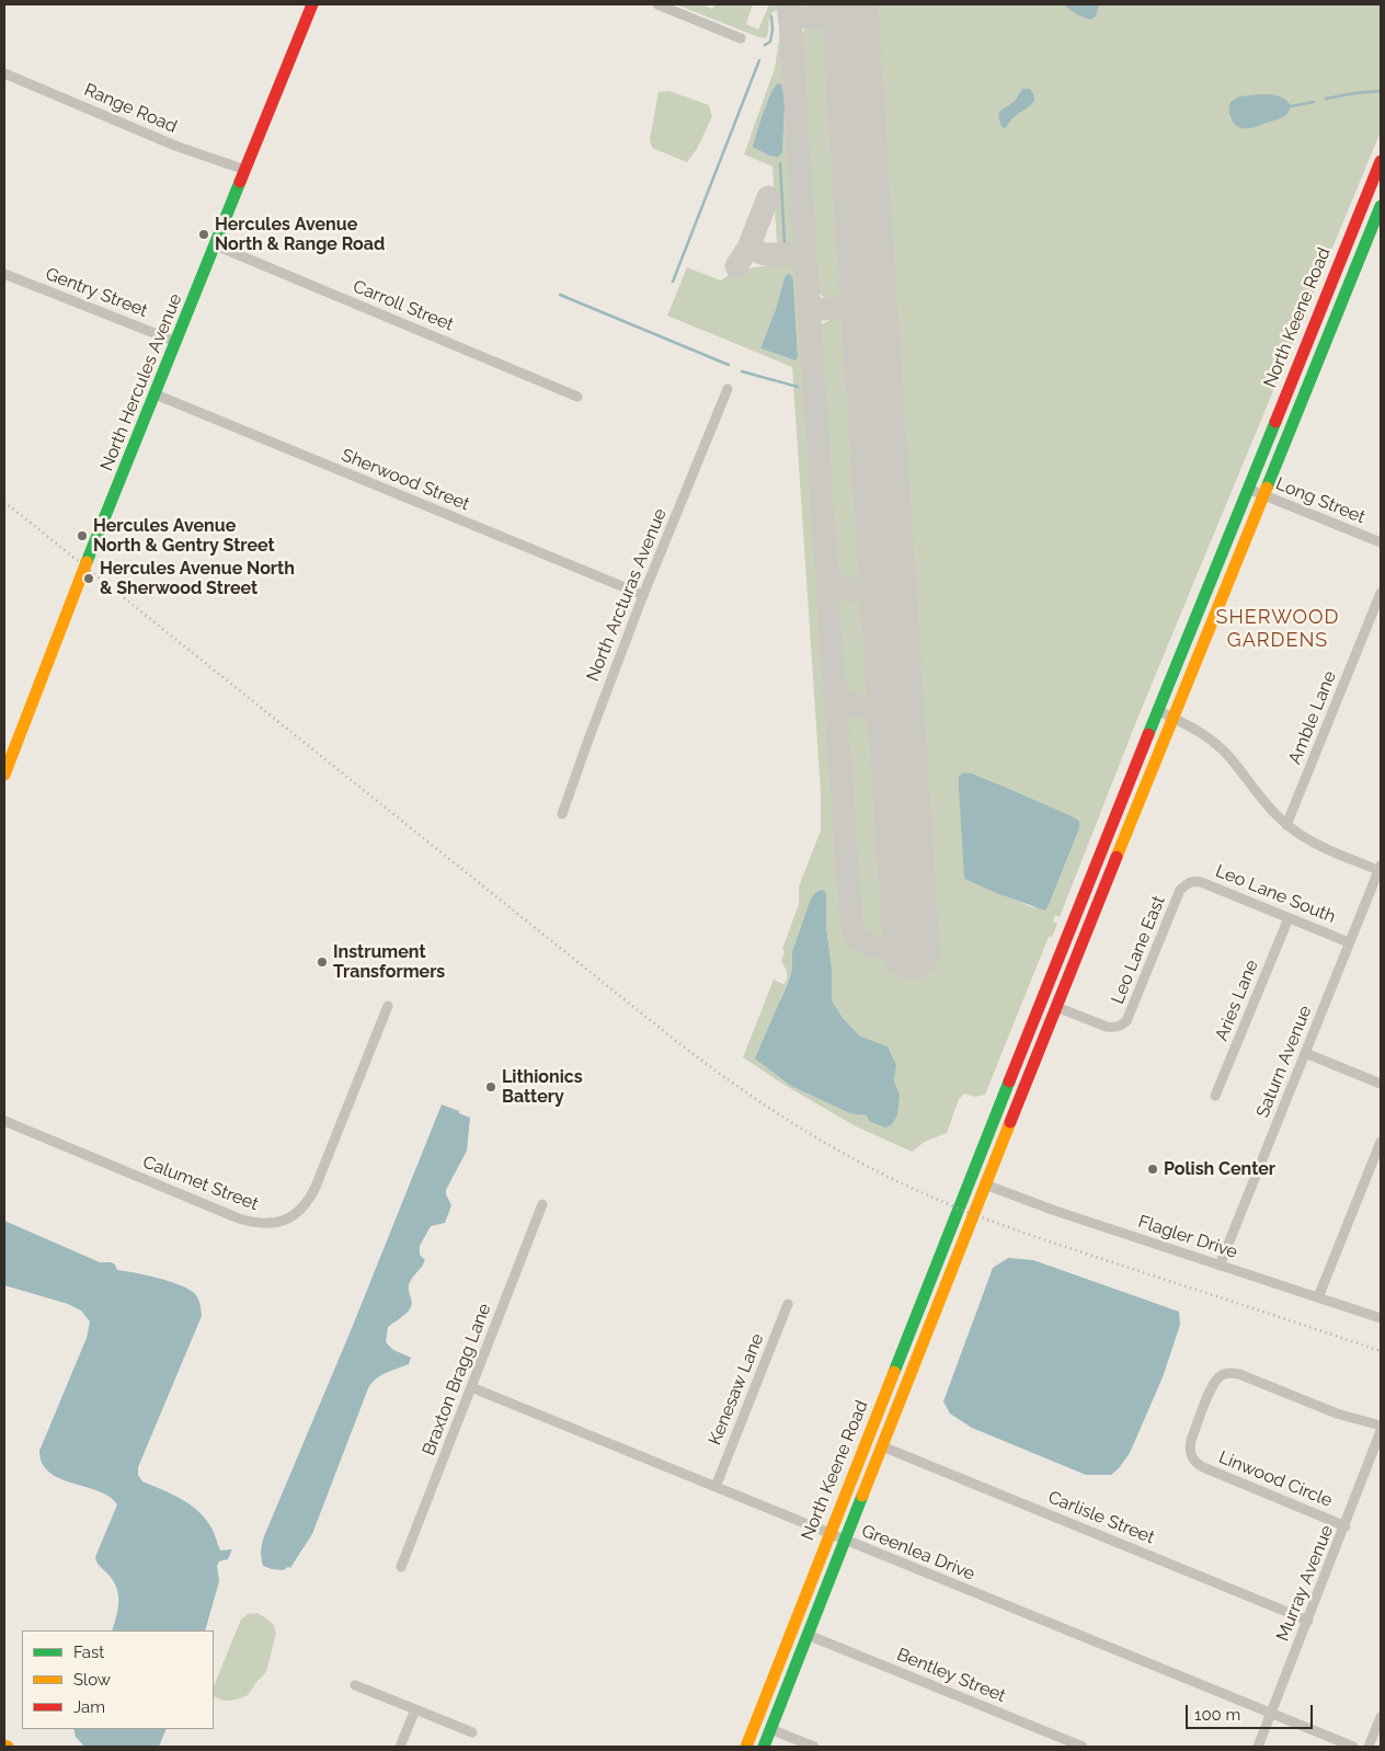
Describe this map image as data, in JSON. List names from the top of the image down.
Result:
{
  "streets": {
    "main road": ["North Keene Road", "North Hercules Avenue"],
    "street": [
      "Range Road",
      "Gentry Street",
      "Carroll Street",
      "Sherwood Street",
      "Long Street",
      "North Arcturas Avenue",
      "Amble Lane",
      "Leo Lane South",
      "Leo Lane East",
      "Aries Lane",
      "Saturn Avenue",
      "Calumet Street",
      "Flagler Drive",
      "Braxton Bragg Lane",
      "Kenesaw Lane",
      "Linwood Circle",
      "Carlisle Street",
      "Greenlea Drive",
      "Murray Avenue",
      "Bentley Street"
    ]
  },
  "crossings": [
    ["Range Road", "North Hercules Avenue"],
    ["Gentry Street", "North Hercules Avenue"],
    ["Carroll Street", "North Hercules Avenue"],
    ["North Keene Road", "Long Street"],
    ["North Keene Road", "Leo Lane East"],
    ["North Keene Road", "Flagler Drive"],
    ["North Keene Road", "Carlisle Street"],
    ["North Keene Road", "Greenlea Drive"],
    ["North Keene Road", "Bentley Street"],
    ["North Hercules Avenue", "Sherwood Street"],
    ["Sherwood Street", "North Arcturas Avenue"],
    ["Leo Lane South", "Leo Lane East"],
    ["Leo Lane South", "Aries Lane"],
    ["Leo Lane South", "Saturn Avenue"],
    ["Saturn Avenue", "Flagler Drive"],
    ["Braxton Bragg Lane", "Greenlea Drive"],
    ["Kenesaw Lane", "Greenlea Drive"],
    ["Linwood Circle", "Murray Avenue"],
    ["Carlisle Street", "Murray Avenue"],
    ["Greenlea Drive", "Murray Avenue"]
  ],
  "districts": ["SHERWOOD GARDENS"],
  "places": [
    "Hercules Avenue North & Range Road",
    "Hercules Avenue North & Gentry Street",
    "Hercules Avenue North & Sherwood Street",
    "Instrument Transformers",
    "Lithionics Battery",
    "Polish Center"
  ],
  "legend": ["Fast", "Slow", "Jam"],
  "scale_bar": "100 m"
}
